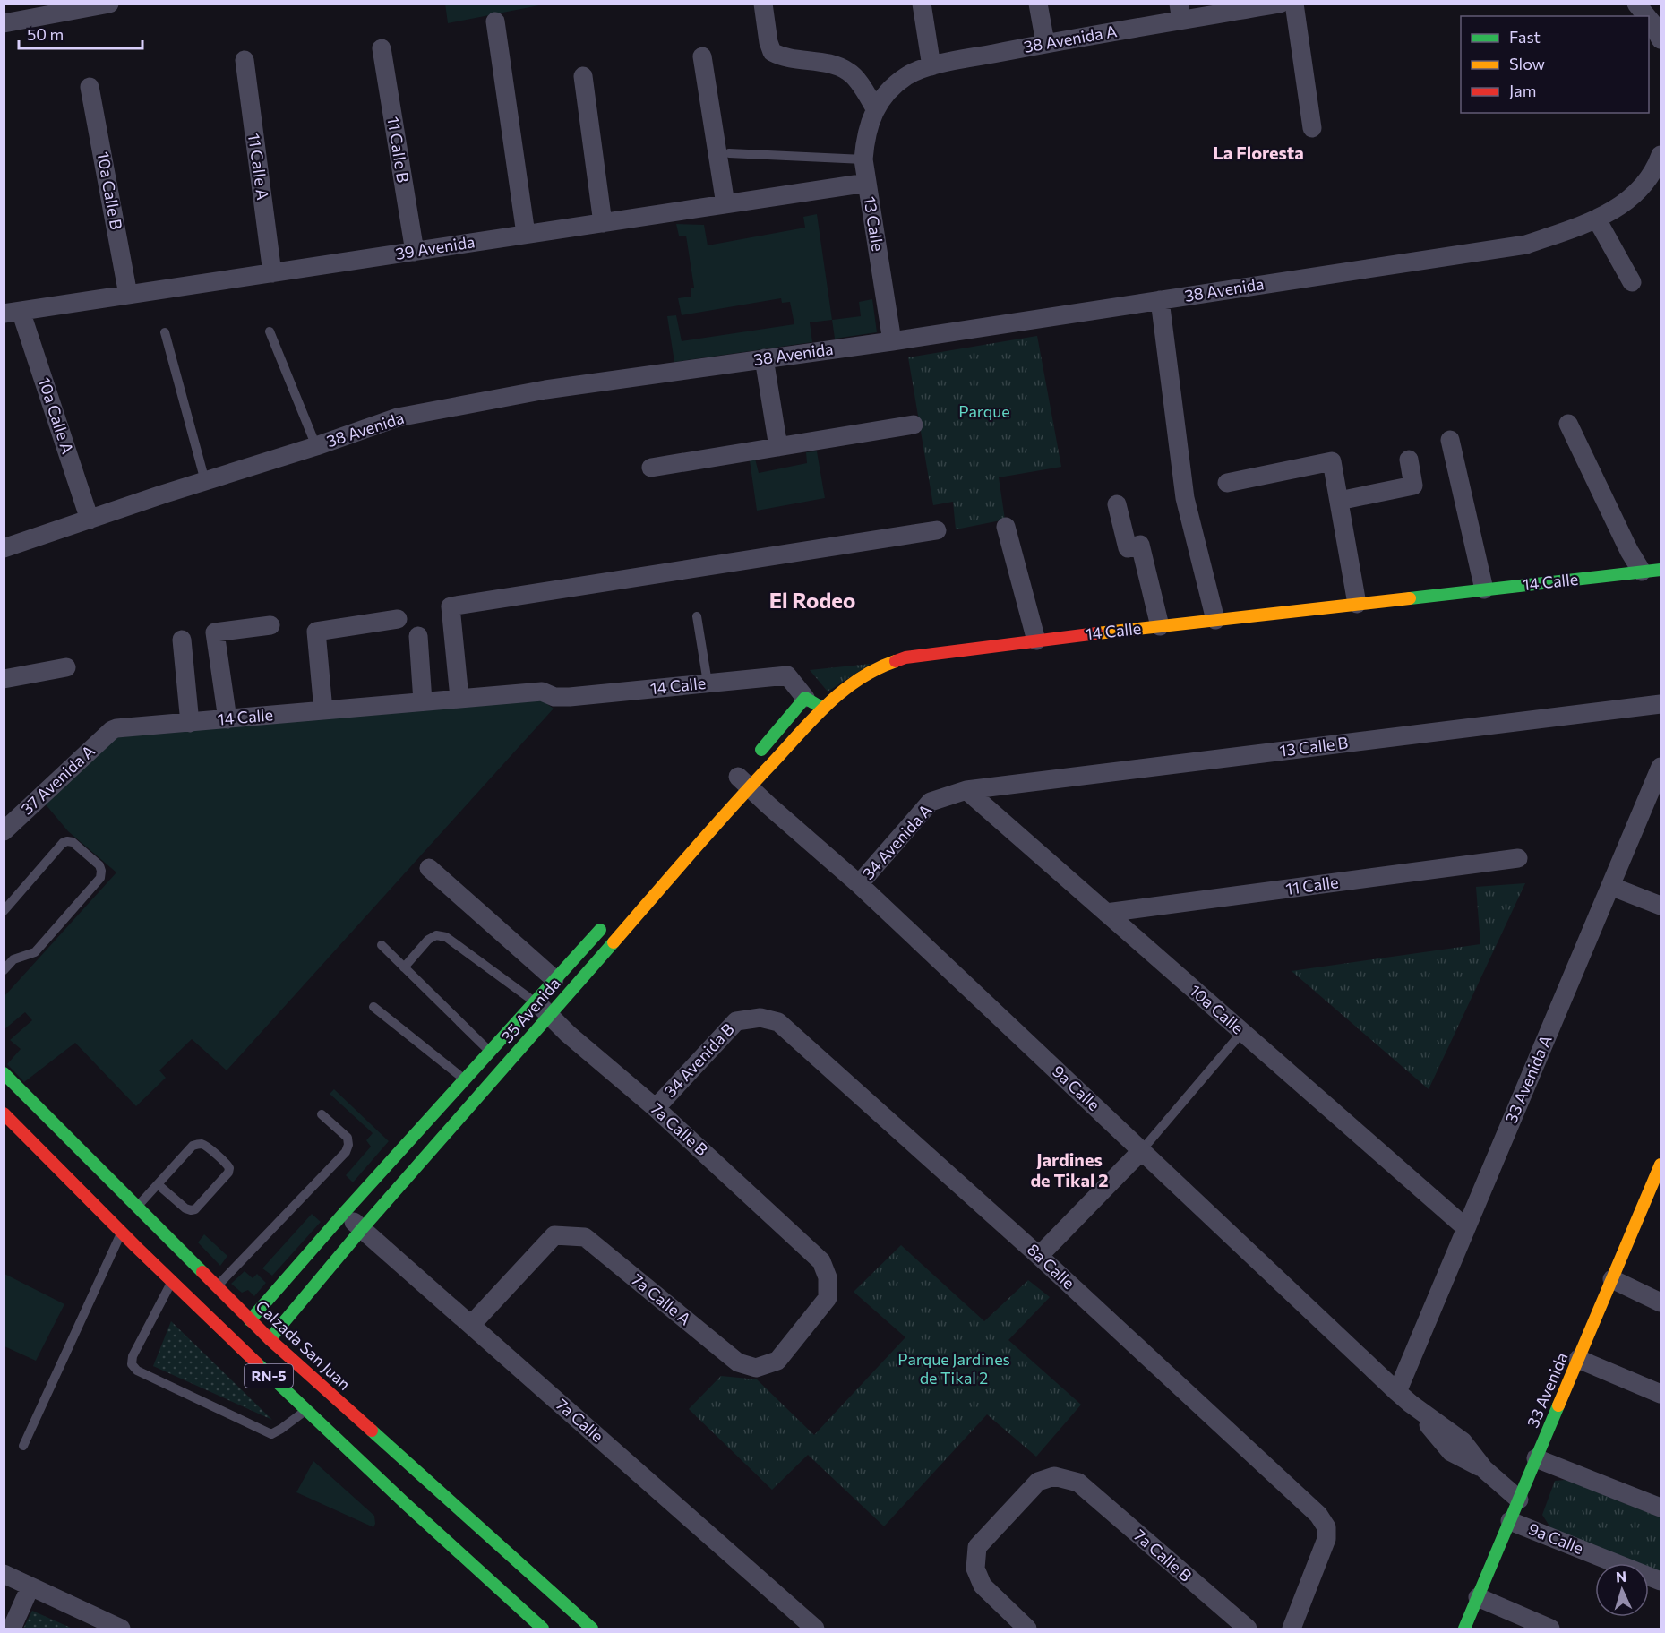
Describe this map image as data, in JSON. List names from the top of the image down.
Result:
{
  "streets": {
    "street": [
      "38 Avenida A",
      "11 Calle B",
      "11 Calle A",
      "10a Calle B",
      "13 Calle",
      "39 Avenida",
      "38 Avenida",
      "10a Calle A",
      "14 Calle",
      "13 Calle B",
      "37 Avenida A",
      "34 Avenida A",
      "11 Calle",
      "10a Calle",
      "35 Avenida",
      "34 Avenida B",
      "33 Avenida A",
      "9a Calle",
      "7a Calle B",
      "8a Calle",
      "7a Calle A",
      "Calzada San Juan",
      "RN-5",
      "33 Avenida",
      "7a Calle"
    ]
  },
  "crossings": [
    ["38 Avenida A", "13 Calle"],
    ["11 Calle B", "39 Avenida"],
    ["11 Calle A", "39 Avenida"],
    ["10a Calle B", "39 Avenida"],
    ["13 Calle", "39 Avenida"],
    ["13 Calle", "38 Avenida"],
    ["39 Avenida", "10a Calle A"],
    ["38 Avenida", "10a Calle A"],
    ["14 Calle", "37 Avenida A"],
    ["14 Calle", "35 Avenida"],
    ["13 Calle B", "34 Avenida A"],
    ["13 Calle B", "10a Calle"],
    ["34 Avenida A", "10a Calle"],
    ["34 Avenida A", "9a Calle"],
    ["11 Calle", "10a Calle"],
    ["10a Calle", "33 Avenida A"],
    ["35 Avenida", "9a Calle"],
    ["35 Avenida", "7a Calle B"],
    ["35 Avenida", "Calzada San Juan"],
    ["35 Avenida", "7a Calle"],
    ["34 Avenida B", "7a Calle B"],
    ["34 Avenida B", "8a Calle"],
    ["33 Avenida A", "9a Calle"],
    ["9a Calle", "33 Avenida"],
    ["7a Calle B", "7a Calle A"],
    ["7a Calle A", "7a Calle"]
  ],
  "districts": ["La Floresta", "El Rodeo", "Jardines de Tikal 2"],
  "parks": ["Parque", "Parque Jardines de Tikal 2"],
  "legend": ["Fast", "Slow", "Jam"],
  "scale_bar": "50 m",
  "north": "top"
}
